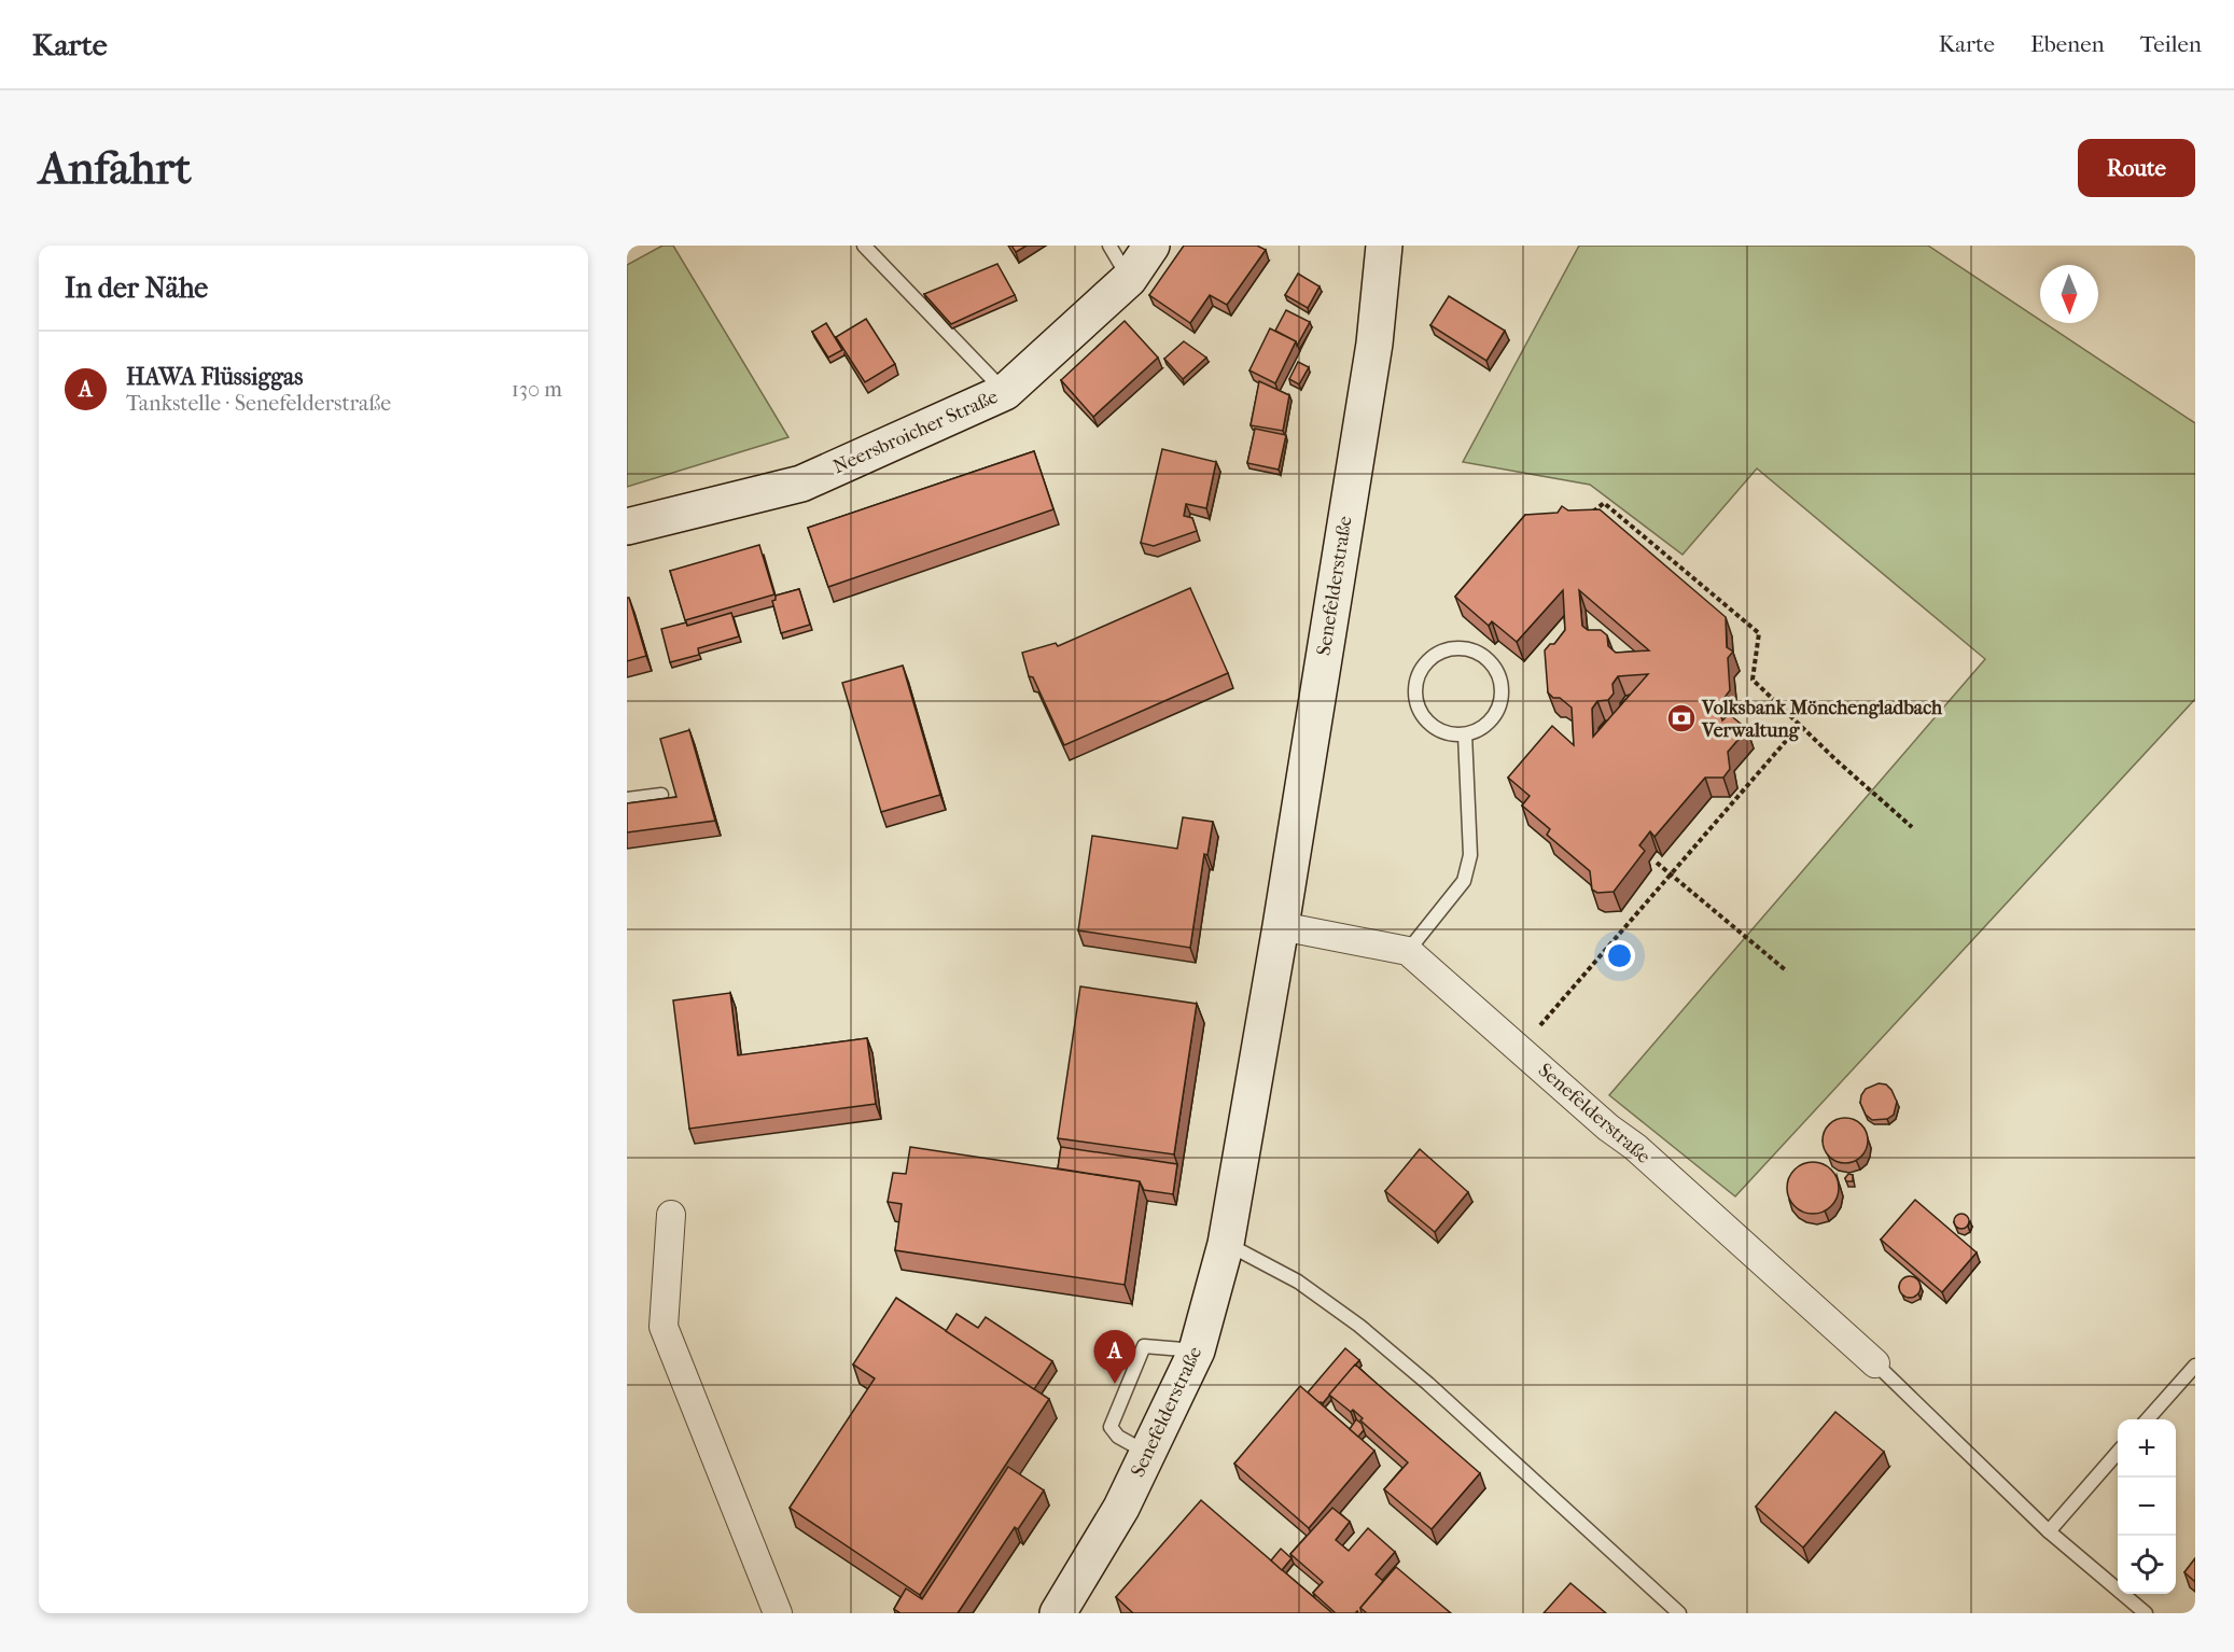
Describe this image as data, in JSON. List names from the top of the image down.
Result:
{
  "streets": {
    "street": ["Neersbroicher Straße", "Senefelderstraße"]
  },
  "places": {
    "bank": ["Volksbank Mönchengladbach Verwaltung"]
  },
  "north": "bottom",
  "page": {
    "header": "Karte",
    "nav": ["Karte", "Ebenen", "Teilen"],
    "buttons": "Route",
    "title": "Anfahrt",
    "heading": "In der Nähe",
    "list": [
      {
        "mark": "A",
        "name": "HAWA Flüssiggas",
        "note": "Tankstelle · Senefelderstraße",
        "value": "130 m"
      }
    ],
    "pins": "A",
    "map_buttons": ["+", "−"]
  }
}
